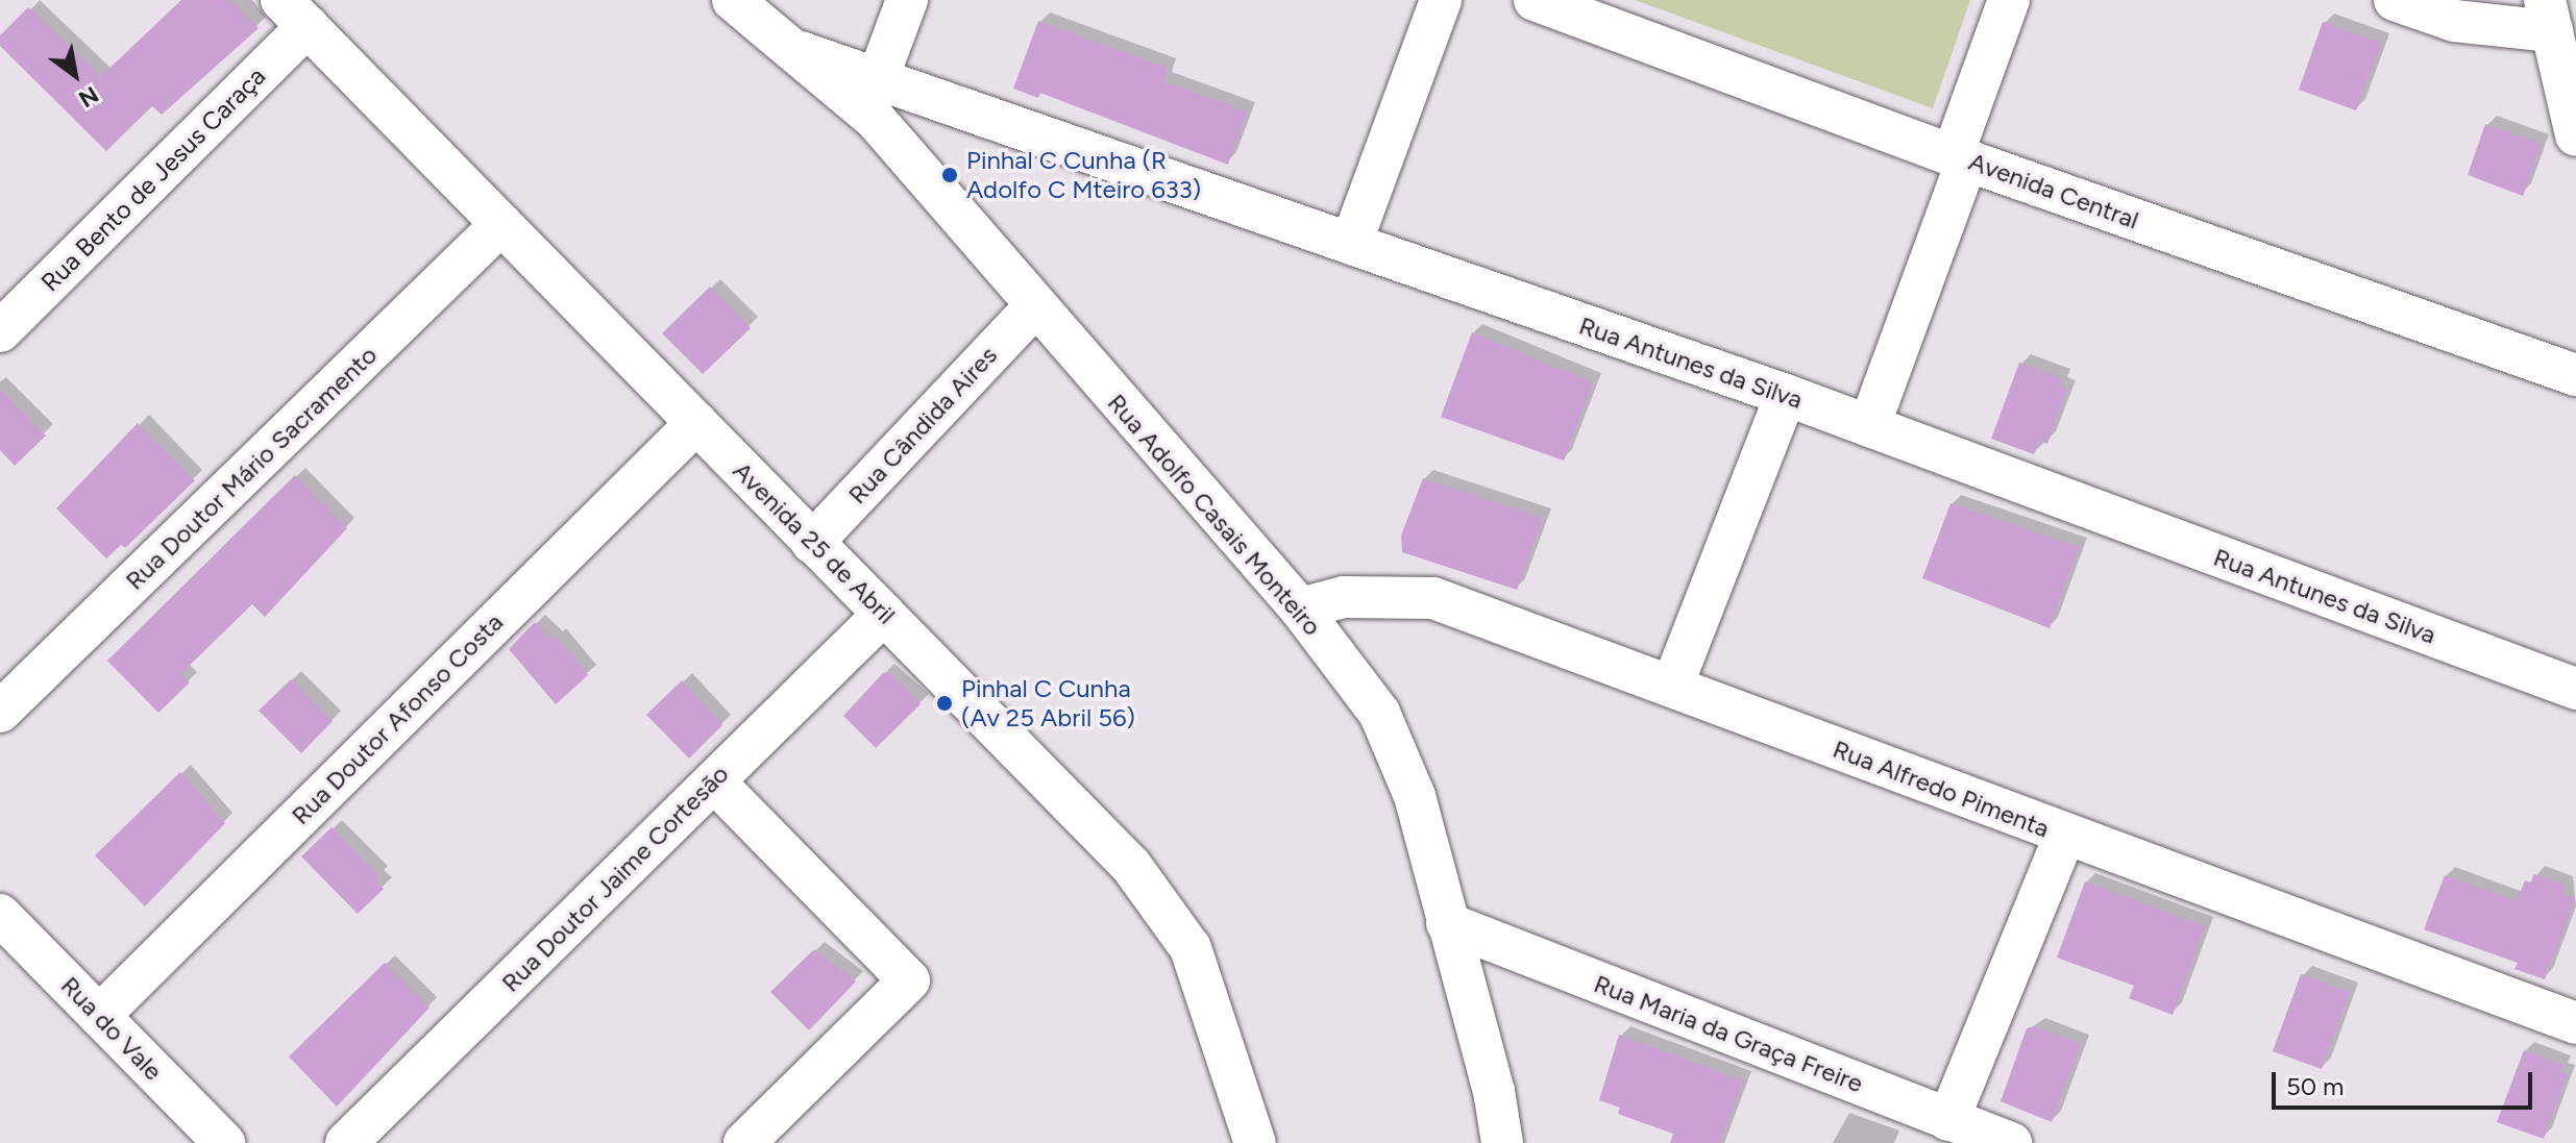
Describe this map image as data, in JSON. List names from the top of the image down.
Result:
{
  "streets": {
    "street": [
      "Rua Bento de Jesus Caraça",
      "Avenida Central",
      "Rua Antunes da Silva",
      "Rua Cândida Aires",
      "Rua Doutor Mário Sacramento",
      "Rua Adolfo Casais Monteiro",
      "Avenida 25 de Abril",
      "Rua Doutor Afonso Costa",
      "Rua Alfredo Pimenta",
      "Rua Doutor Jaime Cortesão",
      "Rua do Vale",
      "Rua Maria da Graça Freire"
    ]
  },
  "crossings": [
    ["Rua Bento de Jesus Caraça", "Avenida 25 de Abril"],
    ["Rua Antunes da Silva", "Rua Adolfo Casais Monteiro"],
    ["Rua Cândida Aires", "Rua Adolfo Casais Monteiro"],
    ["Rua Cândida Aires", "Avenida 25 de Abril"],
    ["Rua Doutor Mário Sacramento", "Avenida 25 de Abril"],
    ["Rua Adolfo Casais Monteiro", "Rua Alfredo Pimenta"],
    ["Rua Adolfo Casais Monteiro", "Rua Maria da Graça Freire"],
    ["Avenida 25 de Abril", "Rua Doutor Afonso Costa"],
    ["Avenida 25 de Abril", "Rua Doutor Jaime Cortesão"],
    ["Rua Doutor Afonso Costa", "Rua do Vale"]
  ],
  "places": ["Pinhal C Cunha (R Adolfo C Mteiro 633)", "Pinhal C Cunha (Av 25 Abril 56)"],
  "scale_bar": "50 m",
  "north": "bottom right"
}
